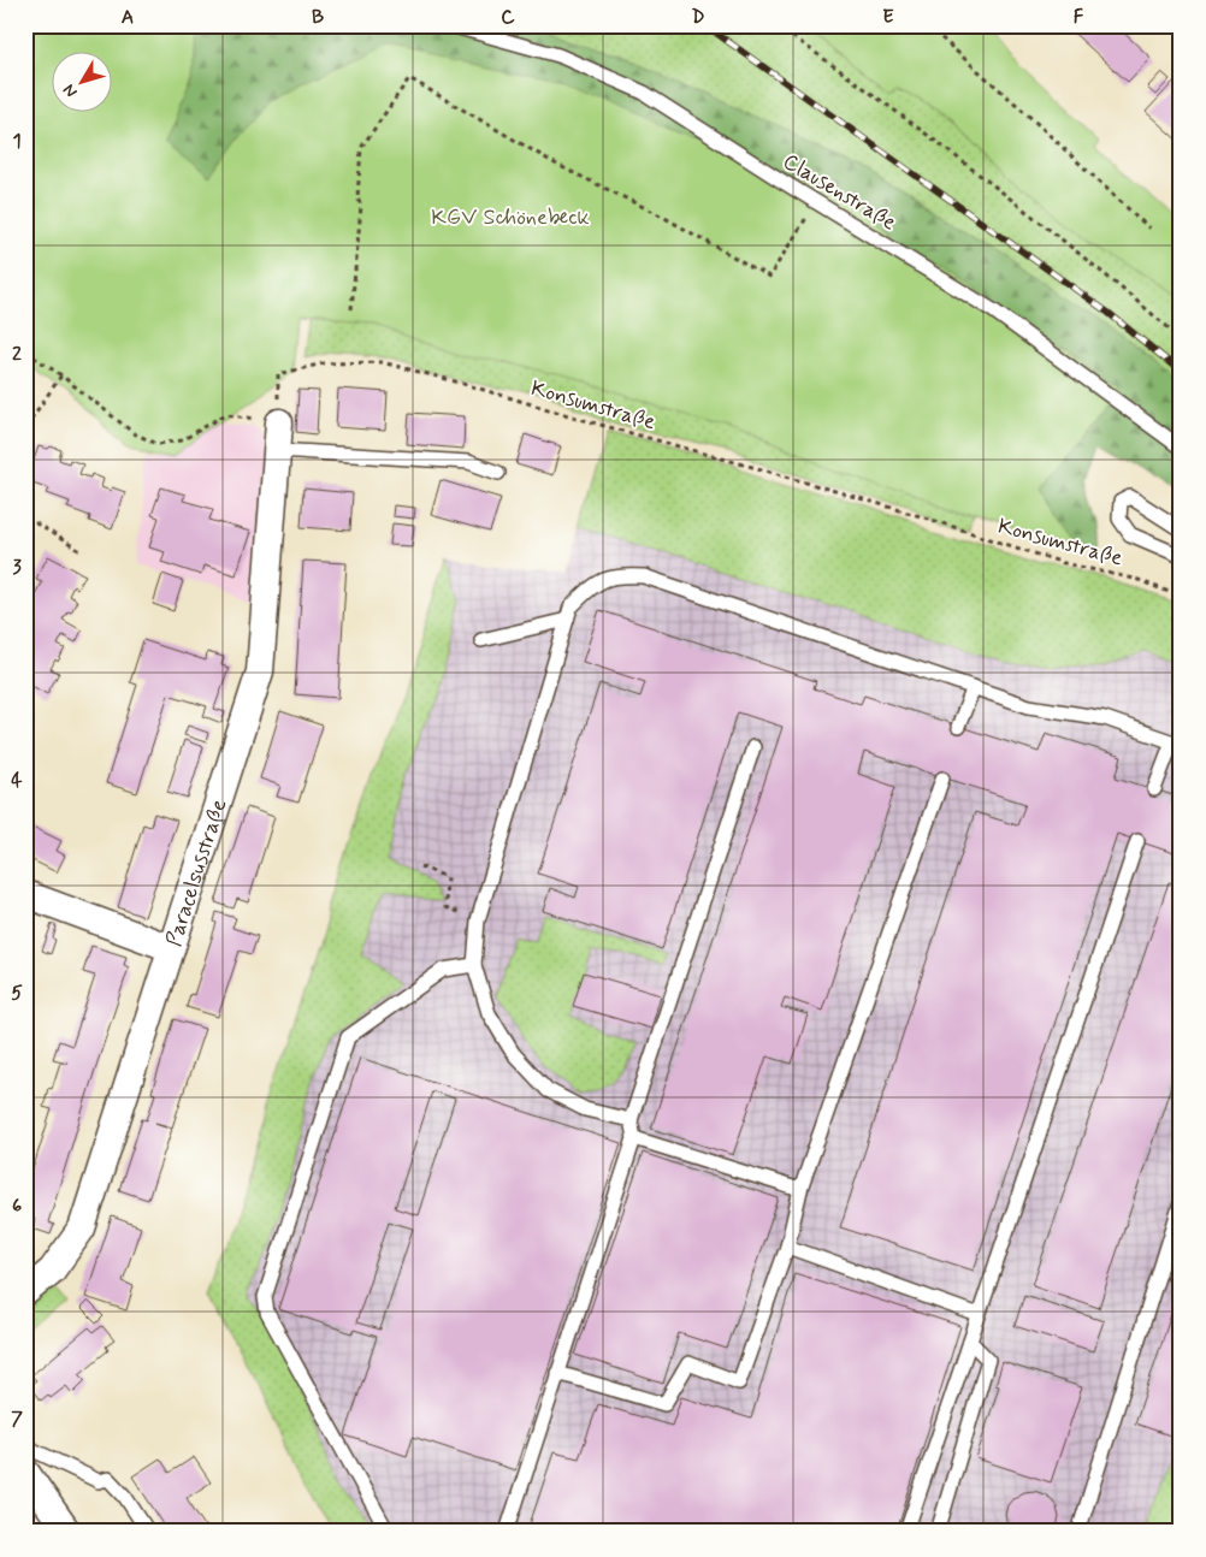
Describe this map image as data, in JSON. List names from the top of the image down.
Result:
{
  "streets": {
    "street": ["Paracelsusstraße"],
    "lane": ["Clausenstraße"],
    "path": ["Konsumstraße"]
  },
  "crossings": [
    ["Konsumstraße", "Paracelsusstraße"]
  ],
  "parks": ["KGV Schönebeck"],
  "north": "bottom left",
  "grid": {
    "columns": [
      "A",
      "B",
      "C",
      "D",
      "E",
      "F"
    ],
    "rows": [
      "1",
      "2",
      "3",
      "4",
      "5",
      "6",
      "7"
    ]
  }
}
